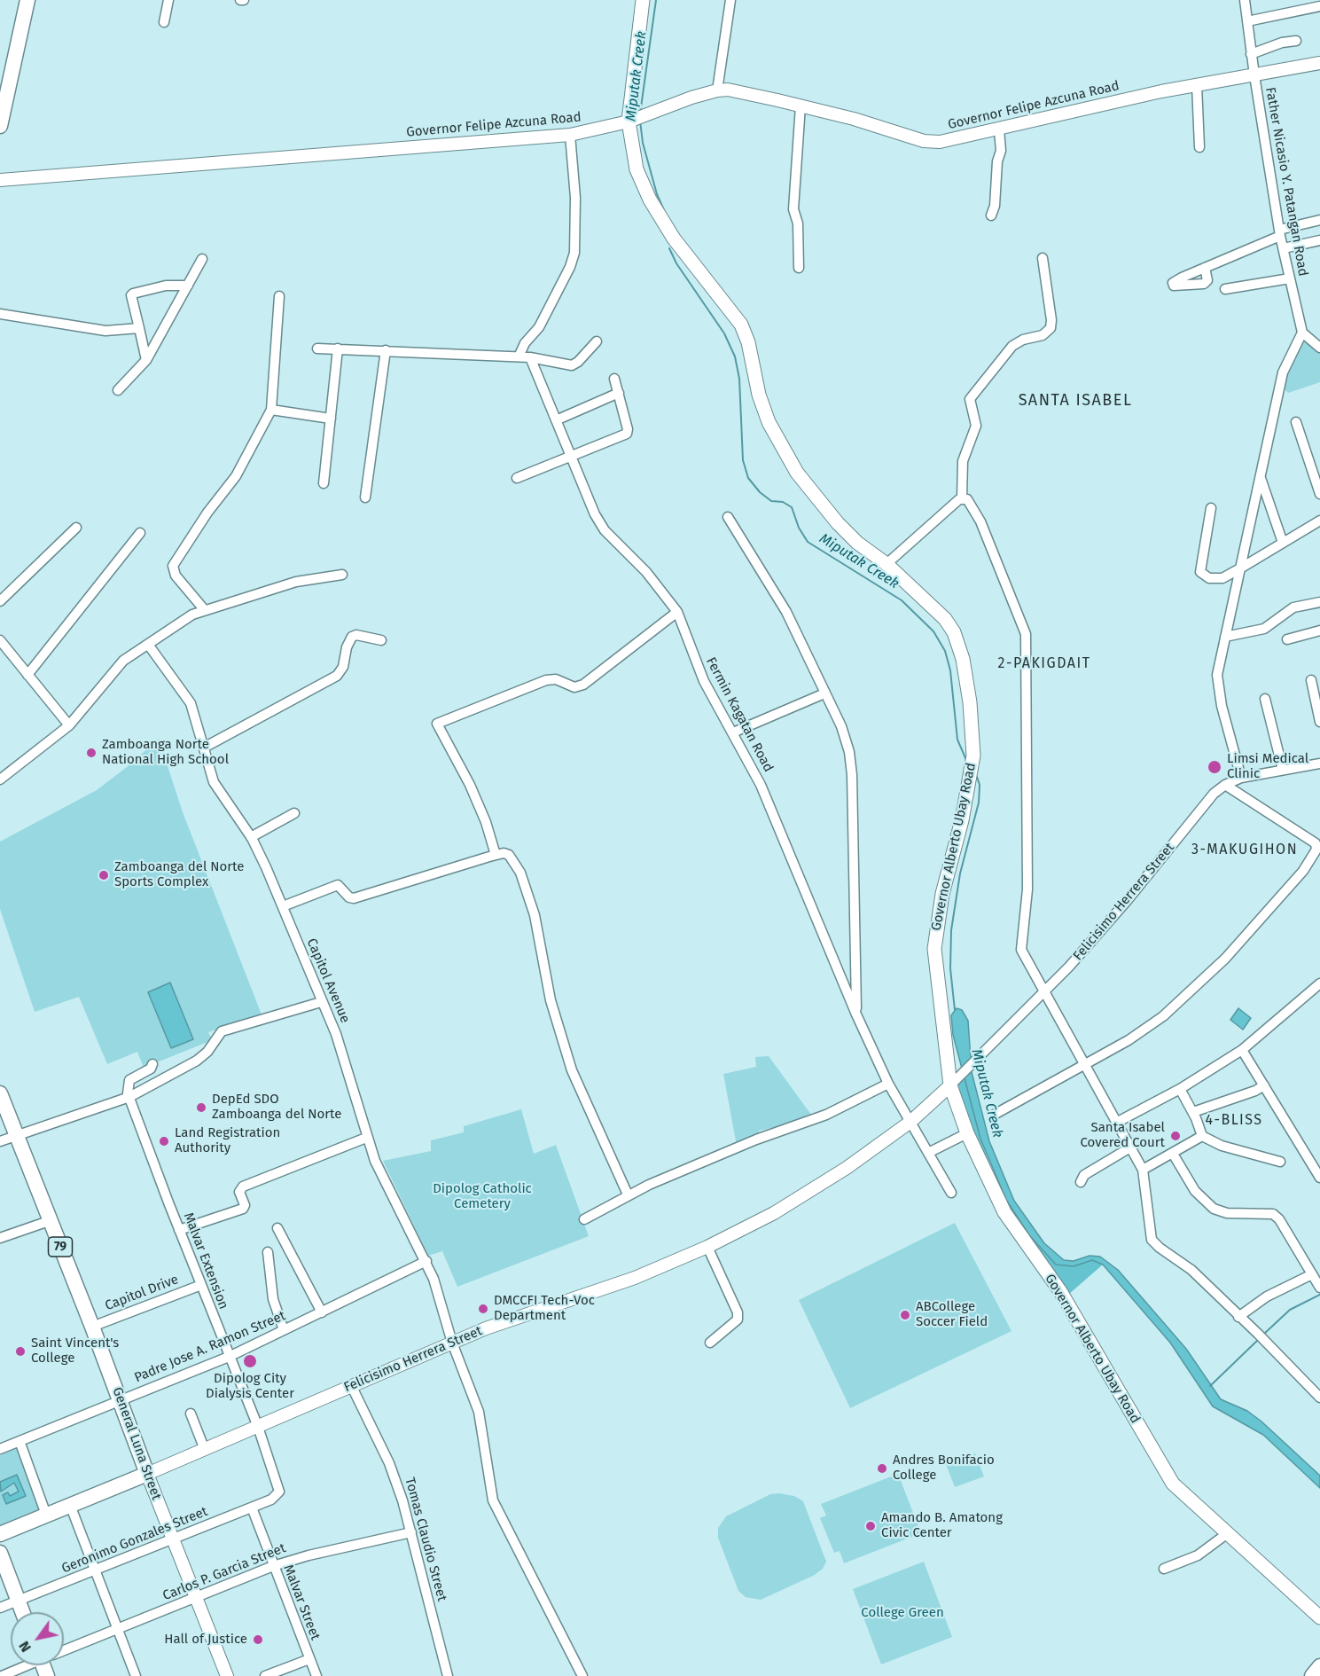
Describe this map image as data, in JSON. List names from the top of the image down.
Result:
{
  "streets": {
    "main road": [
      "Governor Alberto Ubay Road",
      "Felicisimo Herrera Street",
      "79",
      "General Luna Street"
    ],
    "street": [
      "Governor Felipe Azcuna Road",
      "Father Nicasio Y. Patangan Road",
      "Fermin Kagatan Road",
      "Capitol Avenue",
      "Malvar Extension",
      "Capitol Drive",
      "Padre Jose A. Ramon Street",
      "Tomas Claudio Street",
      "Geronimo Gonzales Street",
      "Carlos P. Garcia Street",
      "Malvar Street"
    ]
  },
  "crossings": [
    ["Governor Felipe Azcuna Road", "Father Nicasio Y. Patangan Road"],
    ["Governor Felipe Azcuna Road", "Governor Alberto Ubay Road"],
    ["Fermin Kagatan Road", "Felicisimo Herrera Street"],
    ["Governor Alberto Ubay Road", "Felicisimo Herrera Street"],
    ["Felicisimo Herrera Street", "Capitol Avenue"],
    ["Felicisimo Herrera Street", "Malvar Extension"],
    ["Felicisimo Herrera Street", "General Luna Street"],
    ["Felicisimo Herrera Street", "Tomas Claudio Street"],
    ["Capitol Avenue", "Padre Jose A. Ramon Street"],
    ["Malvar Extension", "Capitol Drive"],
    ["Malvar Extension", "Padre Jose A. Ramon Street"],
    ["Malvar Extension", "Geronimo Gonzales Street"],
    ["Capitol Drive", "General Luna Street"],
    ["Padre Jose A. Ramon Street", "General Luna Street"],
    ["General Luna Street", "Geronimo Gonzales Street"],
    ["General Luna Street", "Carlos P. Garcia Street"],
    ["Tomas Claudio Street", "Carlos P. Garcia Street"],
    ["Geronimo Gonzales Street", "Malvar Street"],
    ["Carlos P. Garcia Street", "Malvar Street"]
  ],
  "districts": [
    "SANTA ISABEL",
    "2-PAKIGDAIT",
    "3-MAKUGIHON",
    "4-BLISS"
  ],
  "water": ["Miputak Creek"],
  "parks": ["Dipolog Catholic Cemetery", "College Green"],
  "places": [
    "Zamboanga Norte National High School",
    "Limsi Medical Clinic",
    "Zamboanga del Norte Sports Complex",
    "DepEd SDO Zamboanga del Norte",
    "Santa Isabel Covered Court",
    "Land Registration Authority",
    "DMCCFI Tech-Voc Department",
    "ABCollege Soccer Field",
    "Saint Vincent's College",
    "Dipolog City Dialysis Center",
    "Andres Bonifacio College",
    "Amando B. Amatong Civic Center",
    "Hall of Justice"
  ],
  "north": "bottom left"
}
